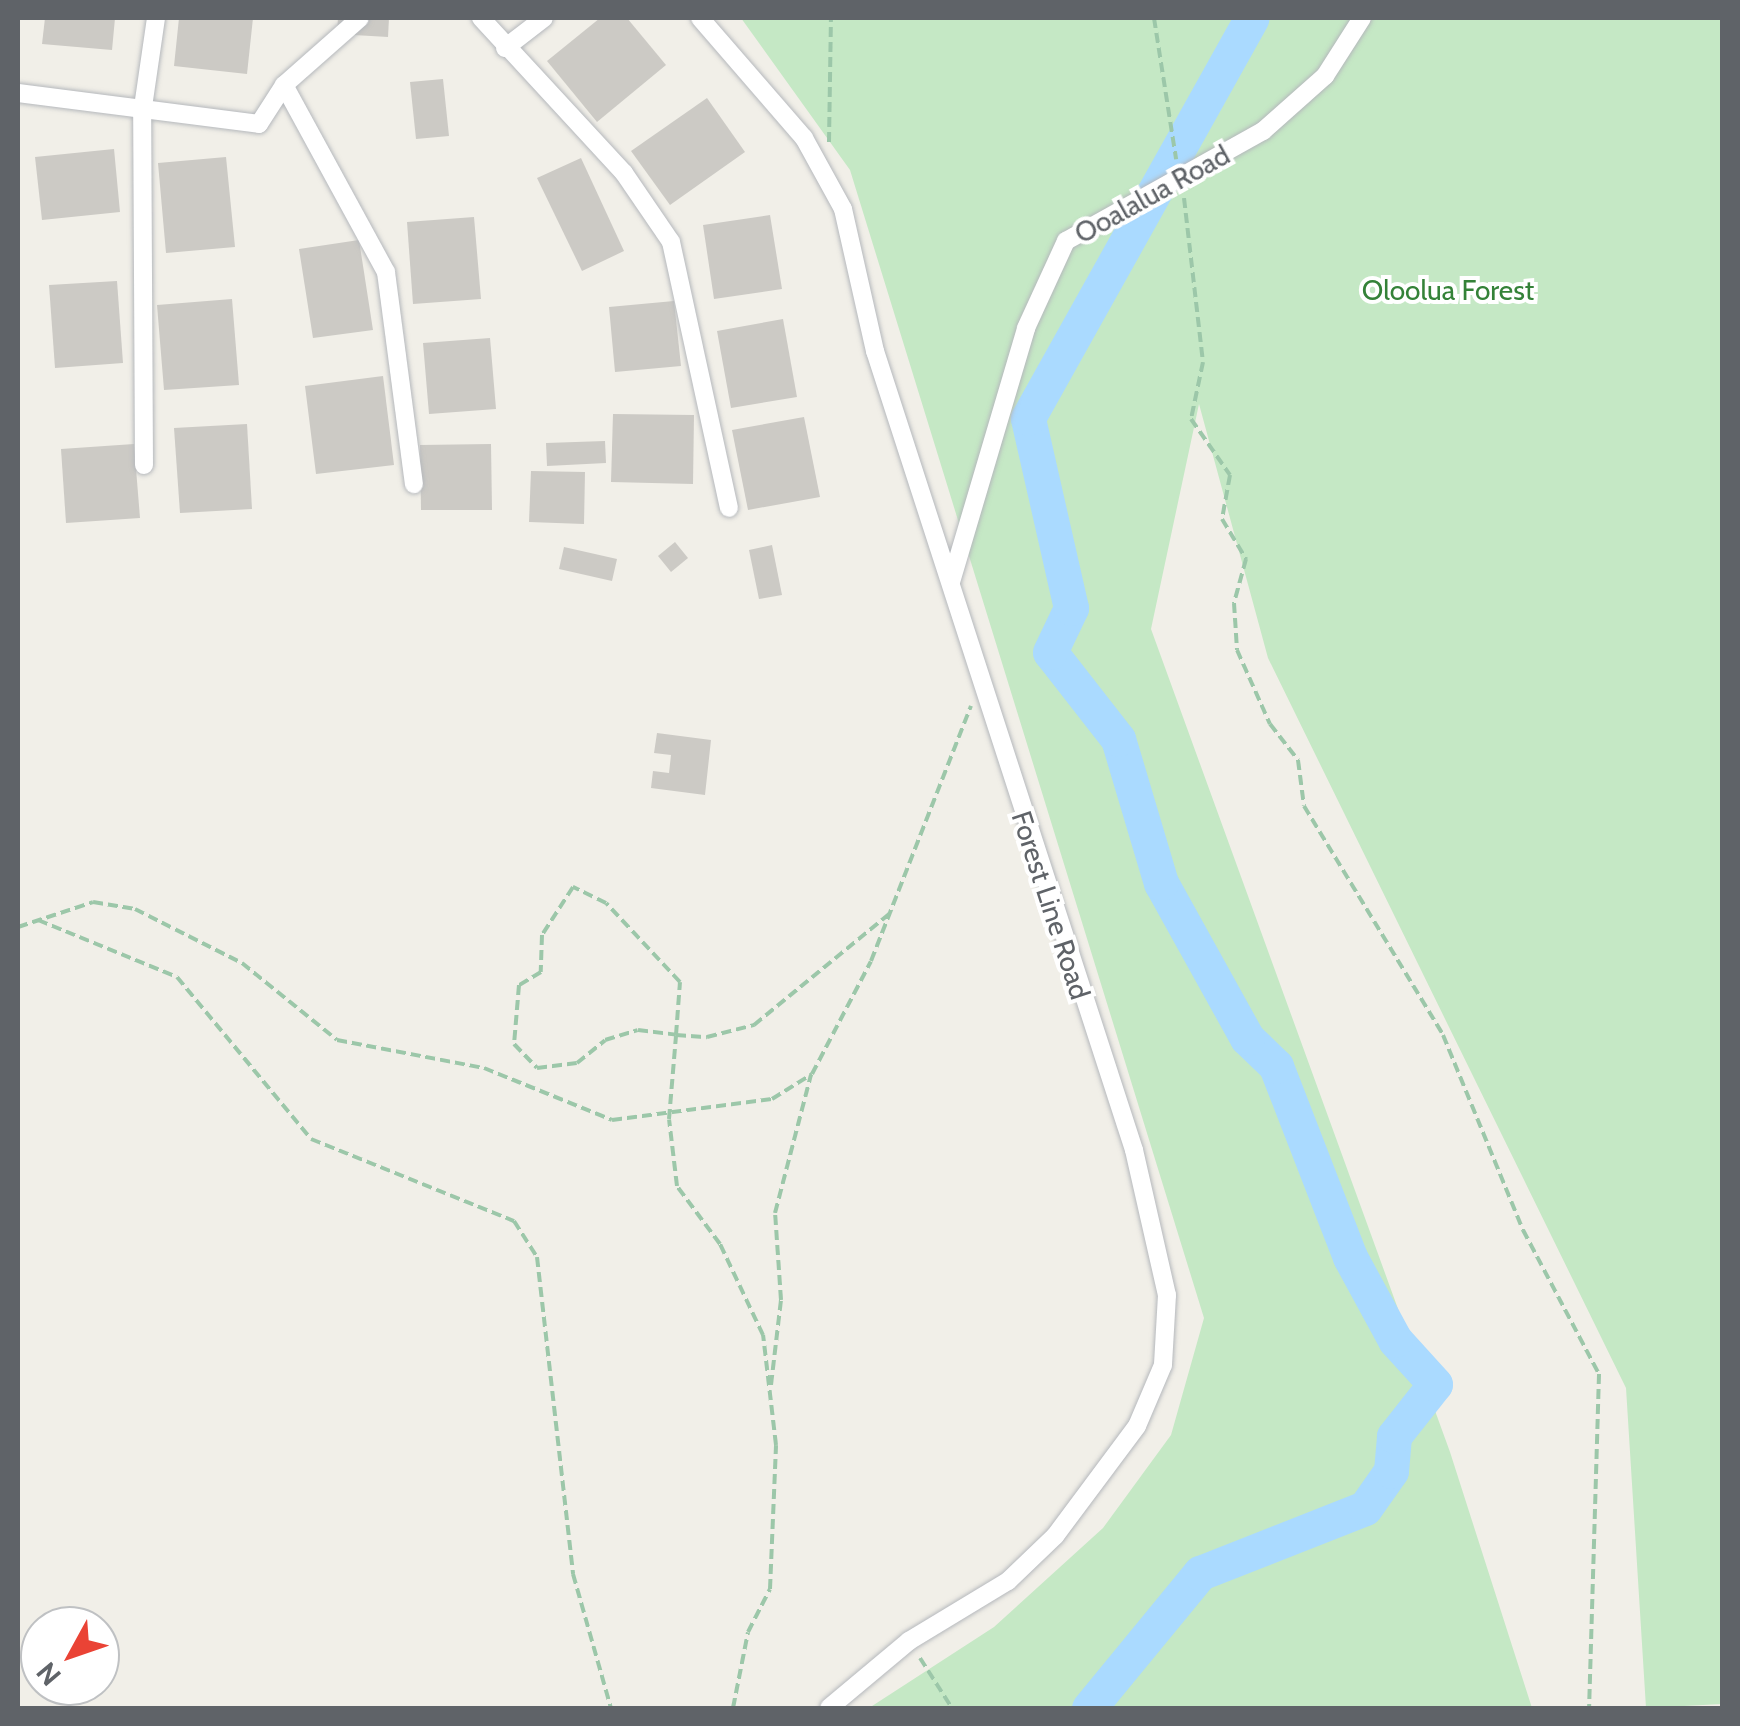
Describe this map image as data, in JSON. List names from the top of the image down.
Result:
{
  "streets": {
    "street": ["Ooalalua Road", "Forest Line Road"]
  },
  "crossings": [
    ["Ooalalua Road", "Forest Line Road"]
  ],
  "parks": ["Oloolua Forest"],
  "north": "bottom left"
}
